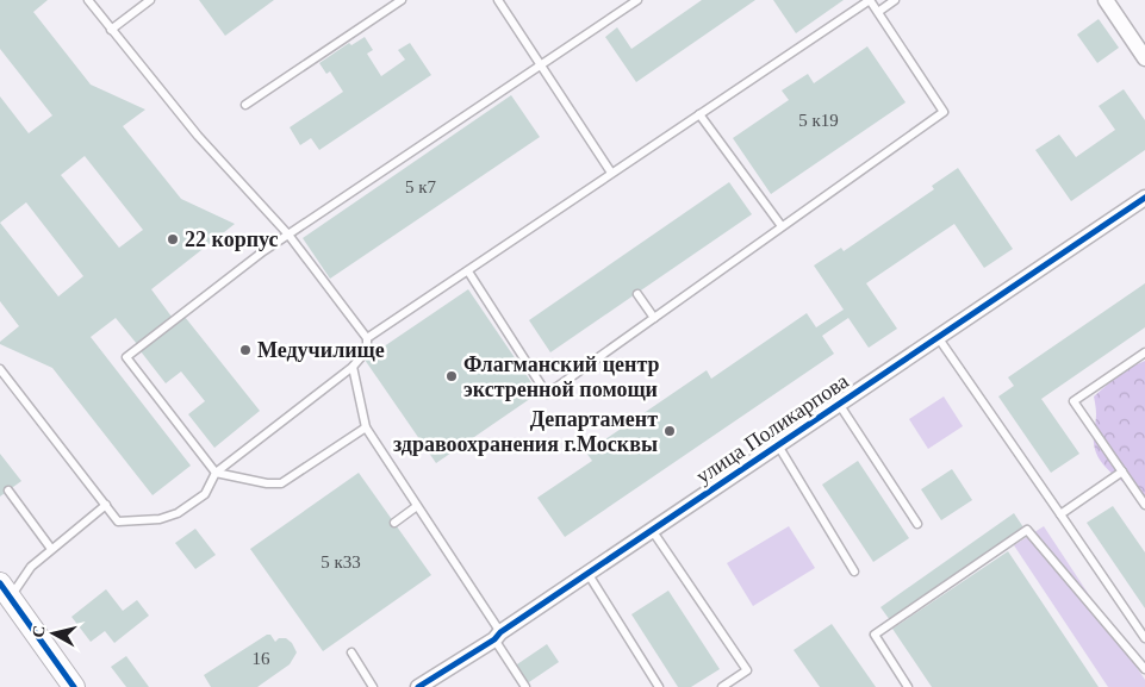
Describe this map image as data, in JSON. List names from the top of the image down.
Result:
{
  "streets": {
    "street": ["улица Поликарпова"]
  },
  "places": [
    "22 корпус",
    "Медучилище",
    "Флагманский центр экстренной помощи",
    "Департамент здравоохранения г.Москвы"
  ],
  "house_numbers": [
    "5 к19",
    "5 к7",
    "5 к33",
    "16"
  ],
  "north": "left"
}
